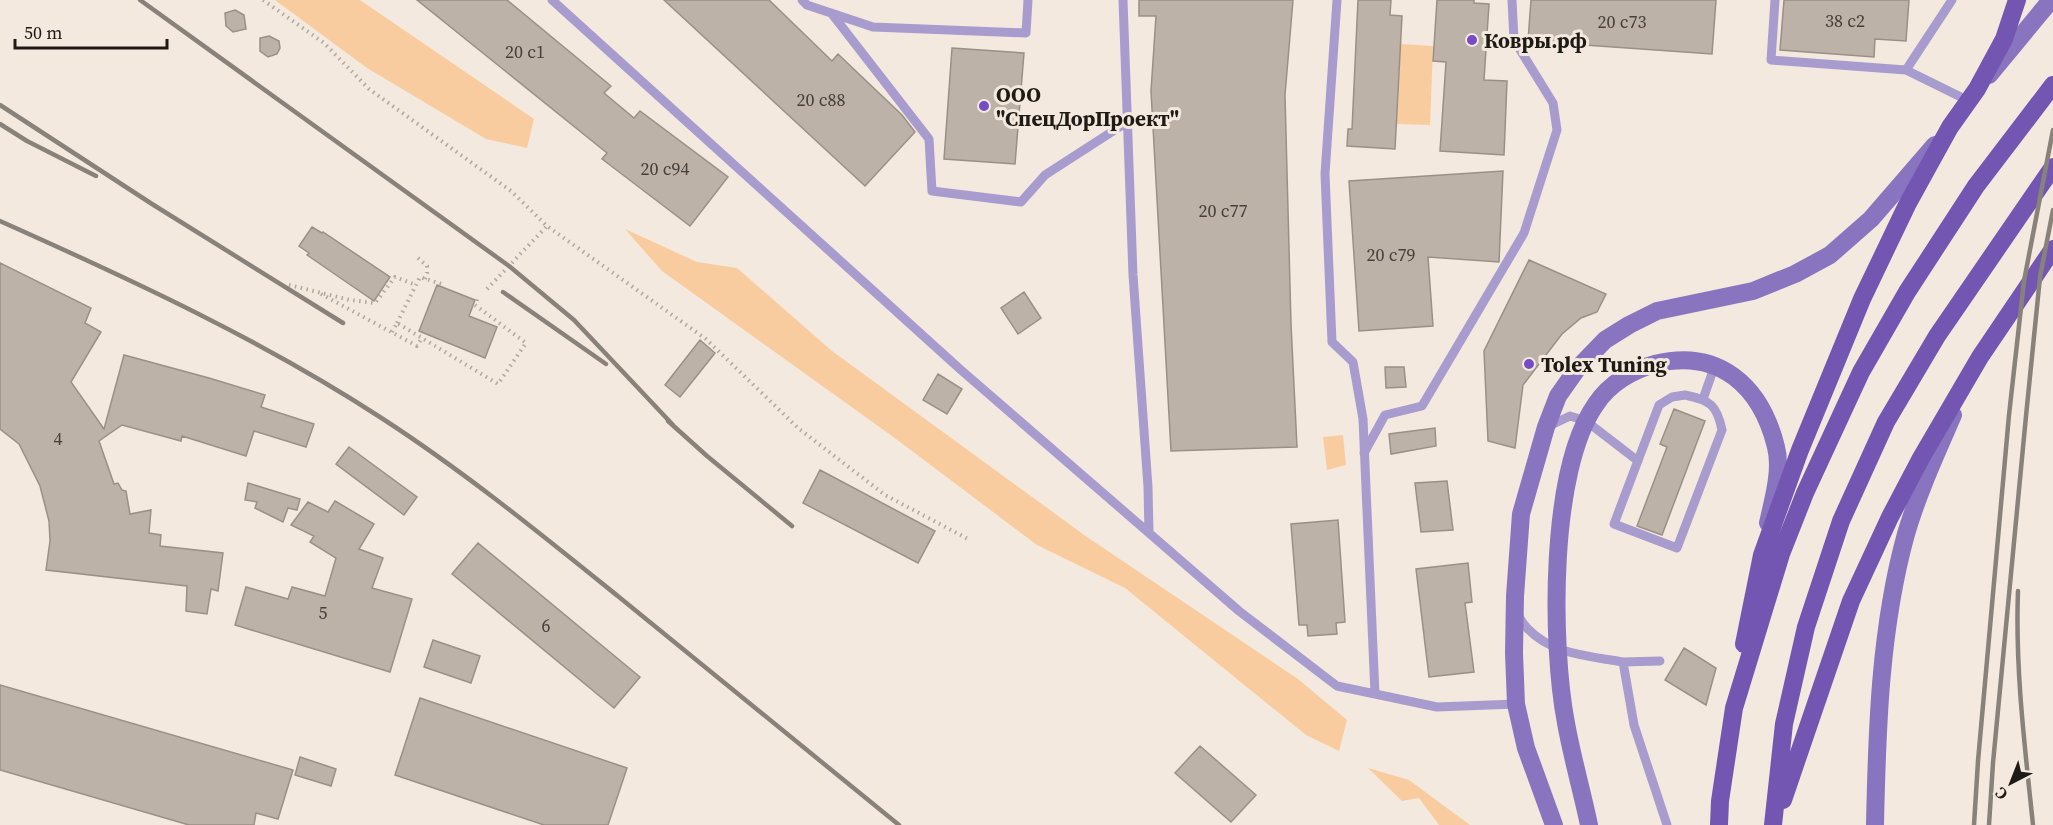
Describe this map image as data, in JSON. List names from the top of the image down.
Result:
{
  "places": ["Ковры.рф", "ООО \"СпецДорПроект\"", "Tolex Tuning"],
  "house_numbers": [
    "38 с2",
    "20 с73",
    "20 с1",
    "20 с88",
    "20 с94",
    "20 с77",
    "20 с79",
    "4",
    "5",
    "6"
  ],
  "scale_bar": "50 m",
  "north": "bottom left"
}
